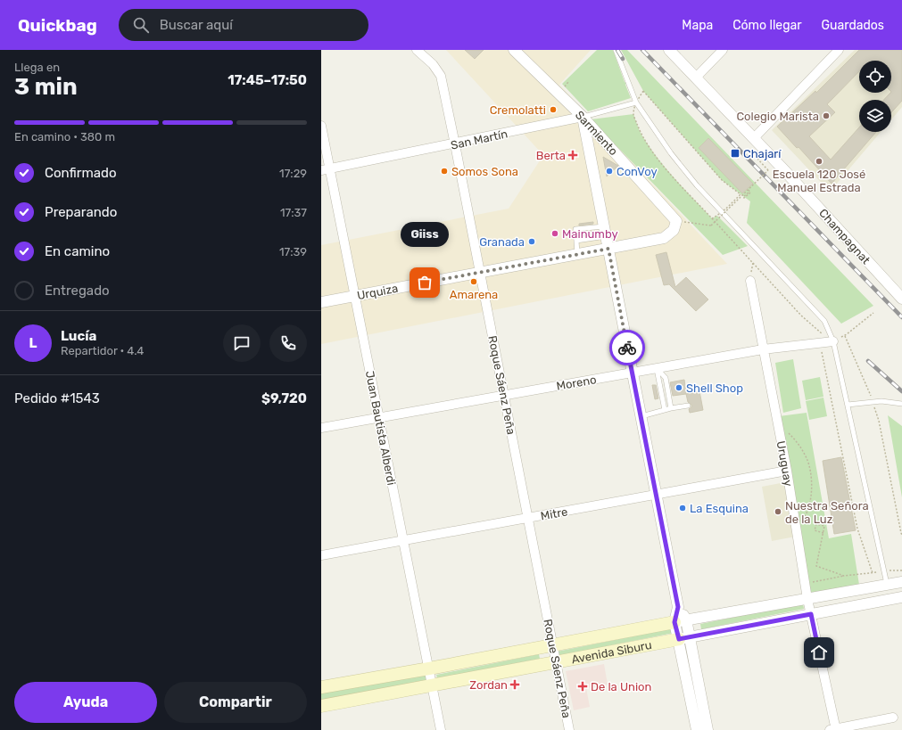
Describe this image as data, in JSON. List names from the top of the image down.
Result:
{
  "streets": {
    "main road": ["Avenida Siburu"],
    "street": [
      "Sarmiento",
      "San Martín",
      "Champagnat",
      "Urquiza",
      "Moreno",
      "Roque Sáenz Peña",
      "Juan Bautista Alberdi",
      "Uruguay",
      "Mitre"
    ]
  },
  "crossings": [
    ["Sarmiento", "San Martín"],
    ["Sarmiento", "Urquiza"],
    ["San Martín", "Roque Sáenz Peña"],
    ["San Martín", "Juan Bautista Alberdi"],
    ["Urquiza", "Roque Sáenz Peña"],
    ["Urquiza", "Juan Bautista Alberdi"],
    ["Moreno", "Roque Sáenz Peña"],
    ["Moreno", "Juan Bautista Alberdi"],
    ["Moreno", "Uruguay"],
    ["Roque Sáenz Peña", "Mitre"],
    ["Roque Sáenz Peña", "Avenida Siburu"],
    ["Juan Bautista Alberdi", "Mitre"],
    ["Juan Bautista Alberdi", "Avenida Siburu"],
    ["Uruguay", "Mitre"],
    ["Uruguay", "Avenida Siburu"]
  ],
  "places": {
    "other": [
      "Cremolatti",
      "Colegio Marista",
      "Escuela 120 José Manuel Estrada",
      "Somos Sona",
      "ConVoy",
      "Mainumby",
      "Granada",
      "Amarena",
      "Giiss",
      "Shell Shop",
      "La Esquina",
      "Nuestra Señora de la Luz"
    ],
    "transit": ["Chajarí"],
    "health": ["Berta", "Zordan", "De la Union"]
  },
  "page": {
    "header": "Quickbag",
    "search": "Buscar aquí",
    "nav": ["Mapa", "Cómo llegar", "Guardados"],
    "heading": ["3 min", "Llega en", "17:45–17:50"],
    "panel": [
      "Lucía",
      "Repartidor · 4.4",
      "Pedido #1543",
      "$9,720"
    ],
    "bar": "En camino · 380 m",
    "list": [
      ["Confirmado", "17:29"],
      ["Preparando", "17:37"],
      ["En camino", "17:39"],
      "Entregado"
    ],
    "bubble": "Giiss",
    "round": "L",
    "buttons": ["Ayuda", "Compartir"]
  }
}
